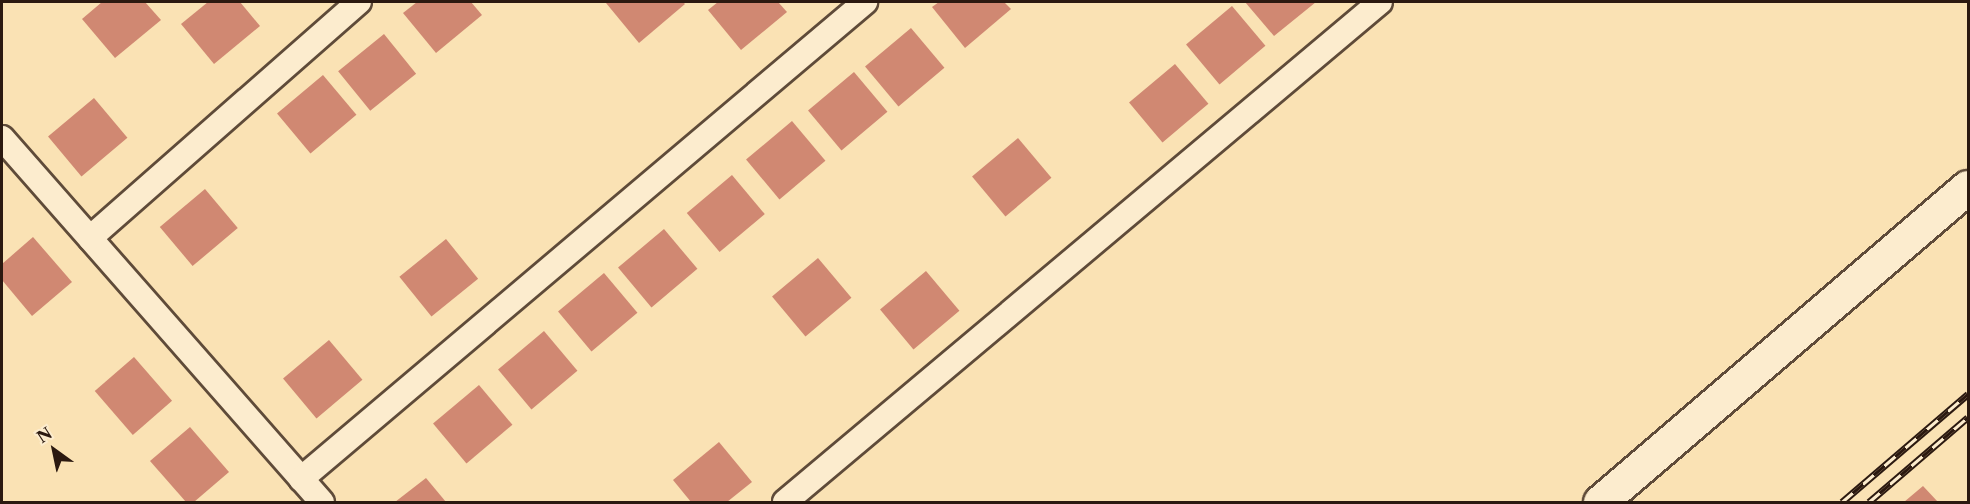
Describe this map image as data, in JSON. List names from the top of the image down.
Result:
{
  "north": "top left"
}
